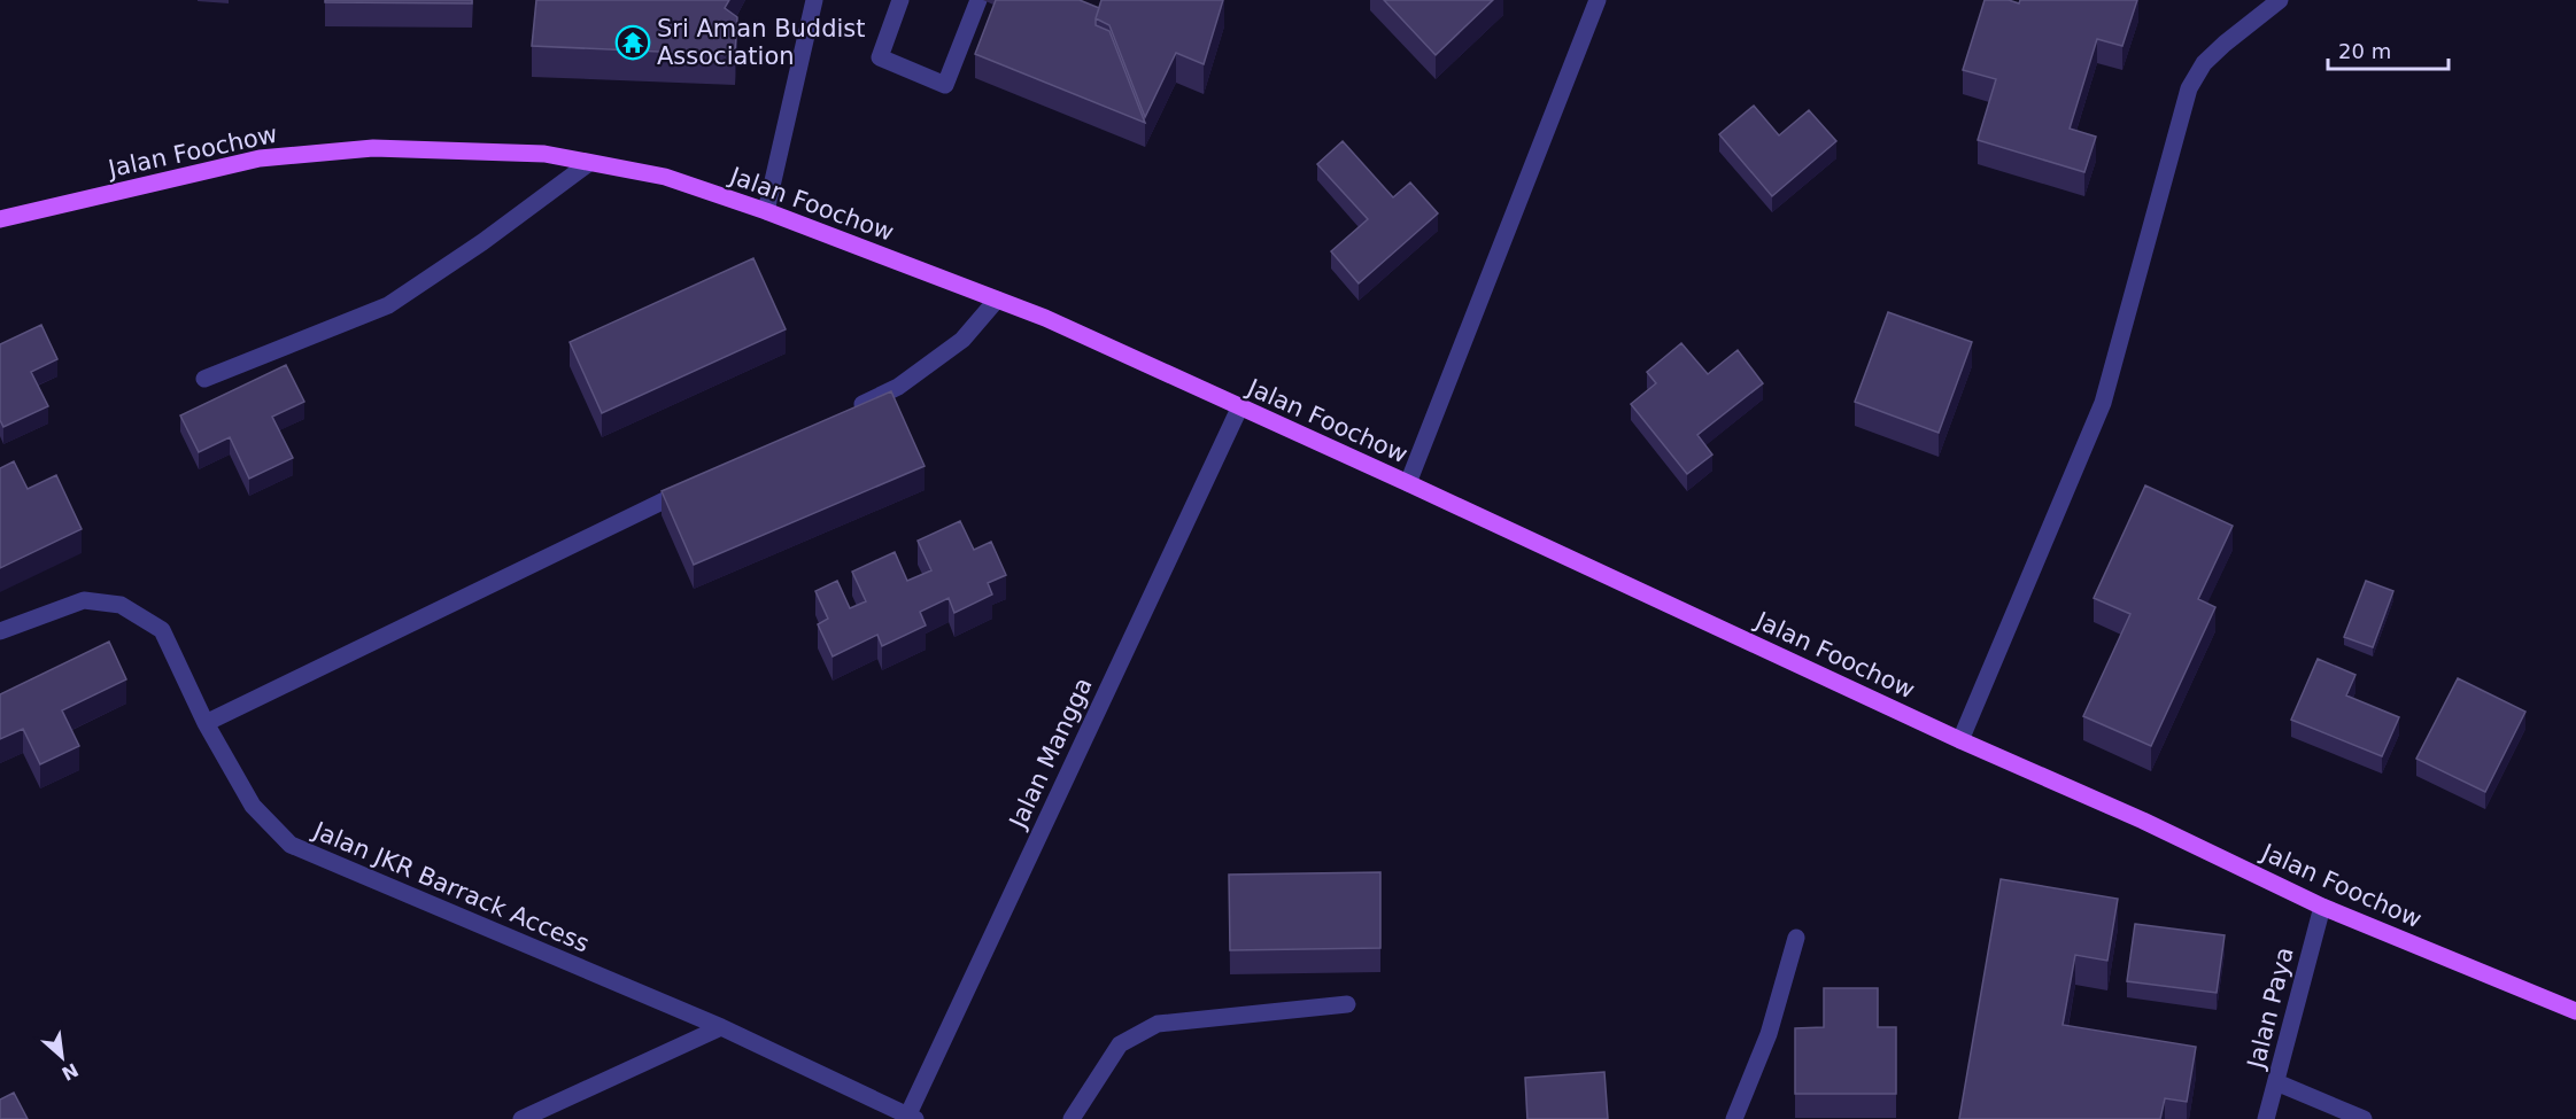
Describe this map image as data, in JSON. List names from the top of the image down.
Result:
{
  "streets": {
    "main road": ["Jalan Foochow"],
    "street": ["Jalan Mangga", "Jalan JKR Barrack Access", "Jalan Paya"]
  },
  "crossings": [
    ["Jalan Foochow", "Jalan Mangga"],
    ["Jalan Foochow", "Jalan Paya"],
    ["Jalan Mangga", "Jalan JKR Barrack Access"]
  ],
  "places": {
    "temple": ["Sri Aman Buddist Association"]
  },
  "scale_bar": "20 m",
  "north": "bottom right"
}
